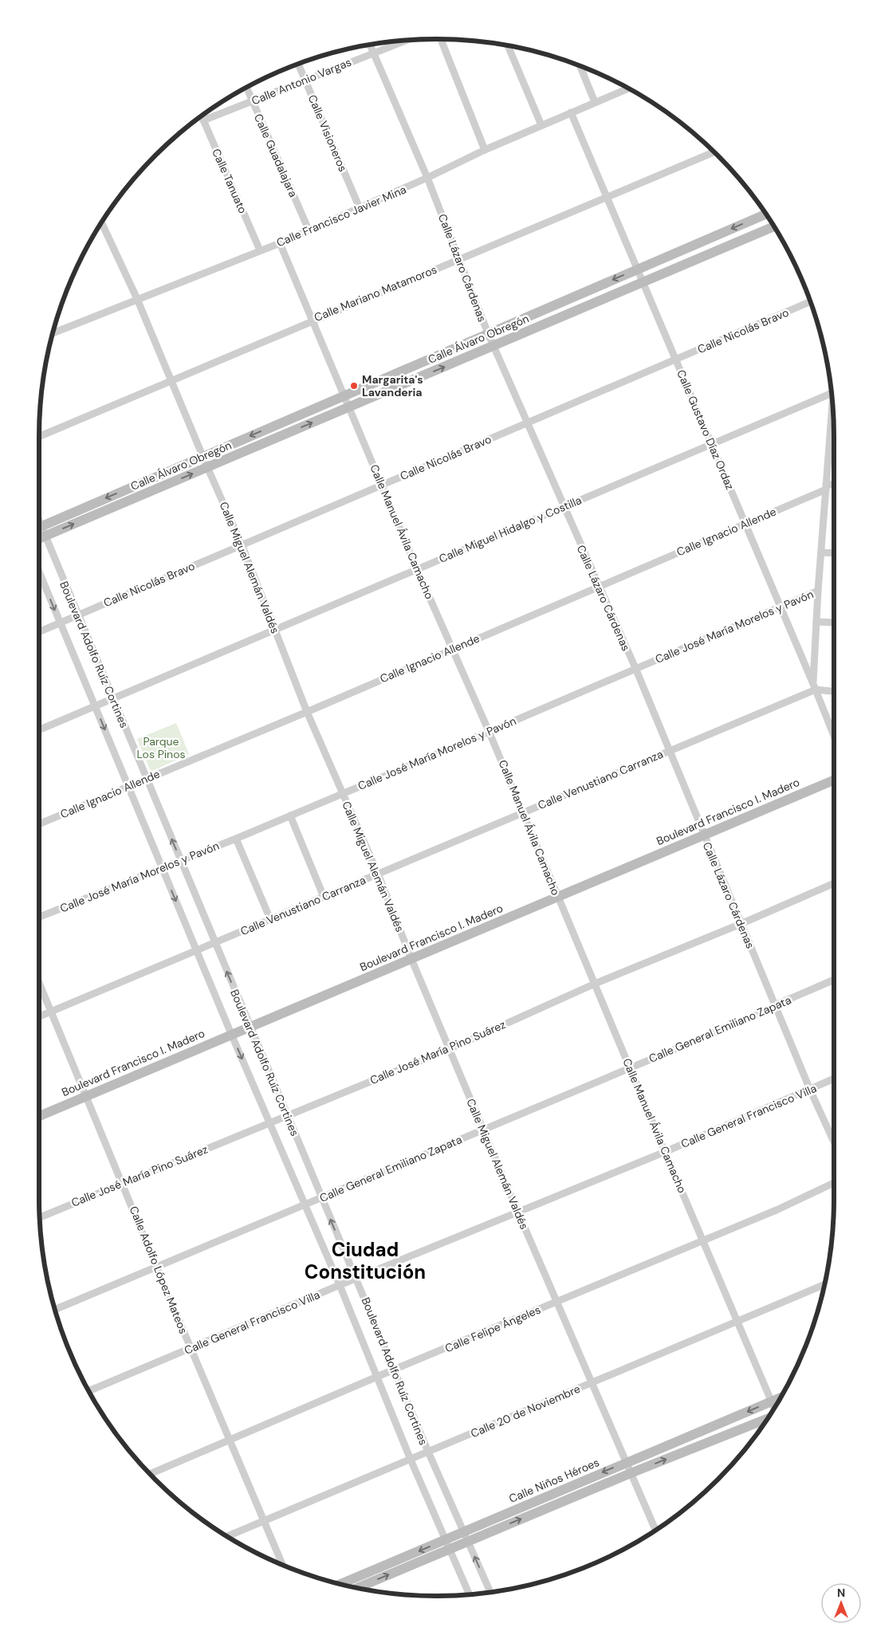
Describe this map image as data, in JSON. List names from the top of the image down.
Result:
{
  "streets": {
    "street": [
      "Calle Antonio Vargas",
      "Calle Visioneros",
      "Calle Guadalajara",
      "Calle Tanuato",
      "Calle Francisco Javier Mina",
      "Calle Lázaro Cárdenas",
      "Calle Mariano Matamoros",
      "Calle Nicolás Bravo",
      "Calle Álvaro Obregón",
      "Calle Gustavo Díaz Ordaz",
      "Calle Miguel Hidalgo y Costilla",
      "Calle Manuel Ávila Camacho",
      "Calle Ignacio Allende",
      "Calle Miguel Alemán Valdés",
      "Calle José María Morelos y Pavón",
      "Boulevard Adolfo Ruíz Cortines",
      "Calle Venustiano Carranza",
      "Boulevard Francisco I. Madero",
      "Calle General Emiliano Zapata",
      "Calle José María Pino Suárez",
      "Calle General Francisco Villa",
      "Calle Adolfo López Mateos",
      "Calle Felipe Ángeles",
      "Calle 20 de Noviembre",
      "Calle Niños Héroes"
    ]
  },
  "crossings": [
    ["Calle Antonio Vargas", "Calle Visioneros"],
    ["Calle Antonio Vargas", "Calle Guadalajara"],
    ["Calle Antonio Vargas", "Calle Tanuato"],
    ["Calle Antonio Vargas", "Calle Lázaro Cárdenas"],
    ["Calle Visioneros", "Calle Francisco Javier Mina"],
    ["Calle Guadalajara", "Calle Francisco Javier Mina"],
    ["Calle Tanuato", "Calle Francisco Javier Mina"],
    ["Calle Francisco Javier Mina", "Calle Lázaro Cárdenas"],
    ["Calle Francisco Javier Mina", "Calle Gustavo Díaz Ordaz"],
    ["Calle Francisco Javier Mina", "Calle Manuel Ávila Camacho"],
    ["Calle Francisco Javier Mina", "Calle Miguel Alemán Valdés"],
    ["Calle Lázaro Cárdenas", "Calle Mariano Matamoros"],
    ["Calle Lázaro Cárdenas", "Calle Nicolás Bravo"],
    ["Calle Lázaro Cárdenas", "Calle Álvaro Obregón"],
    ["Calle Lázaro Cárdenas", "Calle Miguel Hidalgo y Costilla"],
    ["Calle Lázaro Cárdenas", "Calle Ignacio Allende"],
    ["Calle Lázaro Cárdenas", "Calle José María Morelos y Pavón"],
    ["Calle Lázaro Cárdenas", "Calle Venustiano Carranza"],
    ["Calle Lázaro Cárdenas", "Boulevard Francisco I. Madero"],
    ["Calle Lázaro Cárdenas", "Calle General Emiliano Zapata"],
    ["Calle Lázaro Cárdenas", "Calle José María Pino Suárez"],
    ["Calle Lázaro Cárdenas", "Calle General Francisco Villa"],
    ["Calle Mariano Matamoros", "Calle Gustavo Díaz Ordaz"],
    ["Calle Mariano Matamoros", "Calle Manuel Ávila Camacho"],
    ["Calle Mariano Matamoros", "Calle Miguel Alemán Valdés"],
    ["Calle Nicolás Bravo", "Calle Gustavo Díaz Ordaz"],
    ["Calle Nicolás Bravo", "Calle Manuel Ávila Camacho"],
    ["Calle Nicolás Bravo", "Calle Miguel Alemán Valdés"],
    ["Calle Nicolás Bravo", "Boulevard Adolfo Ruíz Cortines"],
    ["Calle Álvaro Obregón", "Calle Gustavo Díaz Ordaz"],
    ["Calle Álvaro Obregón", "Calle Manuel Ávila Camacho"],
    ["Calle Álvaro Obregón", "Calle Miguel Alemán Valdés"],
    ["Calle Álvaro Obregón", "Boulevard Adolfo Ruíz Cortines"],
    ["Calle Gustavo Díaz Ordaz", "Calle Miguel Hidalgo y Costilla"],
    ["Calle Gustavo Díaz Ordaz", "Calle Ignacio Allende"],
    ["Calle Gustavo Díaz Ordaz", "Calle José María Morelos y Pavón"],
    ["Calle Gustavo Díaz Ordaz", "Calle Venustiano Carranza"],
    ["Calle Miguel Hidalgo y Costilla", "Calle Manuel Ávila Camacho"],
    ["Calle Miguel Hidalgo y Costilla", "Calle Miguel Alemán Valdés"],
    ["Calle Miguel Hidalgo y Costilla", "Boulevard Adolfo Ruíz Cortines"],
    ["Calle Manuel Ávila Camacho", "Calle Ignacio Allende"],
    ["Calle Manuel Ávila Camacho", "Calle José María Morelos y Pavón"],
    ["Calle Manuel Ávila Camacho", "Calle Venustiano Carranza"],
    ["Calle Manuel Ávila Camacho", "Boulevard Francisco I. Madero"],
    ["Calle Manuel Ávila Camacho", "Calle General Emiliano Zapata"],
    ["Calle Manuel Ávila Camacho", "Calle José María Pino Suárez"],
    ["Calle Manuel Ávila Camacho", "Calle General Francisco Villa"],
    ["Calle Manuel Ávila Camacho", "Calle Felipe Ángeles"],
    ["Calle Manuel Ávila Camacho", "Calle 20 de Noviembre"],
    ["Calle Manuel Ávila Camacho", "Calle Niños Héroes"],
    ["Calle Ignacio Allende", "Calle Miguel Alemán Valdés"],
    ["Calle Ignacio Allende", "Boulevard Adolfo Ruíz Cortines"],
    ["Calle Miguel Alemán Valdés", "Calle José María Morelos y Pavón"],
    ["Calle Miguel Alemán Valdés", "Calle Venustiano Carranza"],
    ["Calle Miguel Alemán Valdés", "Boulevard Francisco I. Madero"],
    ["Calle Miguel Alemán Valdés", "Calle General Emiliano Zapata"],
    ["Calle Miguel Alemán Valdés", "Calle José María Pino Suárez"],
    ["Calle Miguel Alemán Valdés", "Calle General Francisco Villa"],
    ["Calle Miguel Alemán Valdés", "Calle Felipe Ángeles"],
    ["Calle Miguel Alemán Valdés", "Calle 20 de Noviembre"],
    ["Calle Miguel Alemán Valdés", "Calle Niños Héroes"],
    ["Calle José María Morelos y Pavón", "Boulevard Adolfo Ruíz Cortines"],
    ["Boulevard Adolfo Ruíz Cortines", "Calle Venustiano Carranza"],
    ["Boulevard Adolfo Ruíz Cortines", "Boulevard Francisco I. Madero"],
    ["Boulevard Adolfo Ruíz Cortines", "Calle General Emiliano Zapata"],
    ["Boulevard Adolfo Ruíz Cortines", "Calle José María Pino Suárez"],
    ["Boulevard Adolfo Ruíz Cortines", "Calle General Francisco Villa"],
    ["Boulevard Adolfo Ruíz Cortines", "Calle Felipe Ángeles"],
    ["Boulevard Adolfo Ruíz Cortines", "Calle 20 de Noviembre"],
    ["Boulevard Adolfo Ruíz Cortines", "Calle Niños Héroes"],
    ["Calle Venustiano Carranza", "Calle Adolfo López Mateos"],
    ["Boulevard Francisco I. Madero", "Calle Adolfo López Mateos"],
    ["Calle General Emiliano Zapata", "Calle Adolfo López Mateos"],
    ["Calle José María Pino Suárez", "Calle Adolfo López Mateos"],
    ["Calle General Francisco Villa", "Calle Adolfo López Mateos"],
    ["Calle Adolfo López Mateos", "Calle Felipe Ángeles"],
    ["Calle Adolfo López Mateos", "Calle 20 de Noviembre"]
  ],
  "districts": ["Ciudad Constitución"],
  "parks": ["Parque Los Pinos"],
  "places": ["Margarita's Lavanderia"],
  "north": "top"
}
